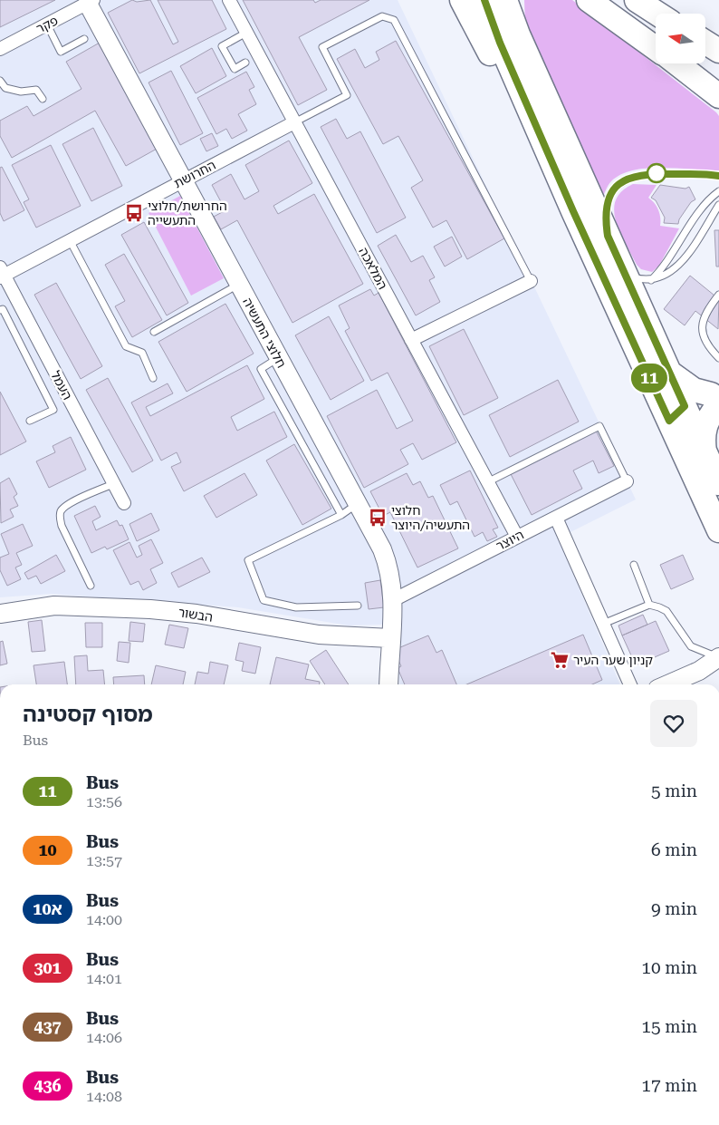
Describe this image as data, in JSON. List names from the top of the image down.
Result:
{
  "streets": {
    "street": [
      "פקר",
      "החרושת",
      "המלאכה",
      "חלוצי התעשיה",
      "העמל",
      "היוצר",
      "הבשור"
    ]
  },
  "crossings": [
    ["פקר", "חלוצי התעשיה"],
    ["החרושת", "המלאכה"],
    ["החרושת", "חלוצי התעשיה"],
    ["החרושת", "העמל"],
    ["המלאכה", "היוצר"],
    ["חלוצי התעשיה", "היוצר"],
    ["חלוצי התעשיה", "הבשור"]
  ],
  "places": {
    "bus stop": ["החרושת/חלוצי התעשייה", "חלוצי התעשיה/היוצר"],
    "supermarket": ["קניון שער העיר"]
  },
  "lines": ["bus line 11"],
  "north": "left",
  "page": {
    "on_map": "11",
    "heading": ["מסוף קסטינה", "Bus"],
    "list": [
      {
        "mark": "11",
        "name": "Bus",
        "note": "13:56",
        "value": "5 min"
      },
      {
        "mark": "10",
        "name": "Bus",
        "note": "13:57",
        "value": "6 min"
      },
      {
        "mark": "10א",
        "name": "Bus",
        "note": "14:00",
        "value": "9 min"
      },
      {
        "mark": "301",
        "name": "Bus",
        "note": "14:01",
        "value": "10 min"
      },
      {
        "mark": "437",
        "name": "Bus",
        "note": "14:06",
        "value": "15 min"
      },
      {
        "mark": "436",
        "name": "Bus",
        "note": "14:08",
        "value": "17 min"
      }
    ]
  }
}
